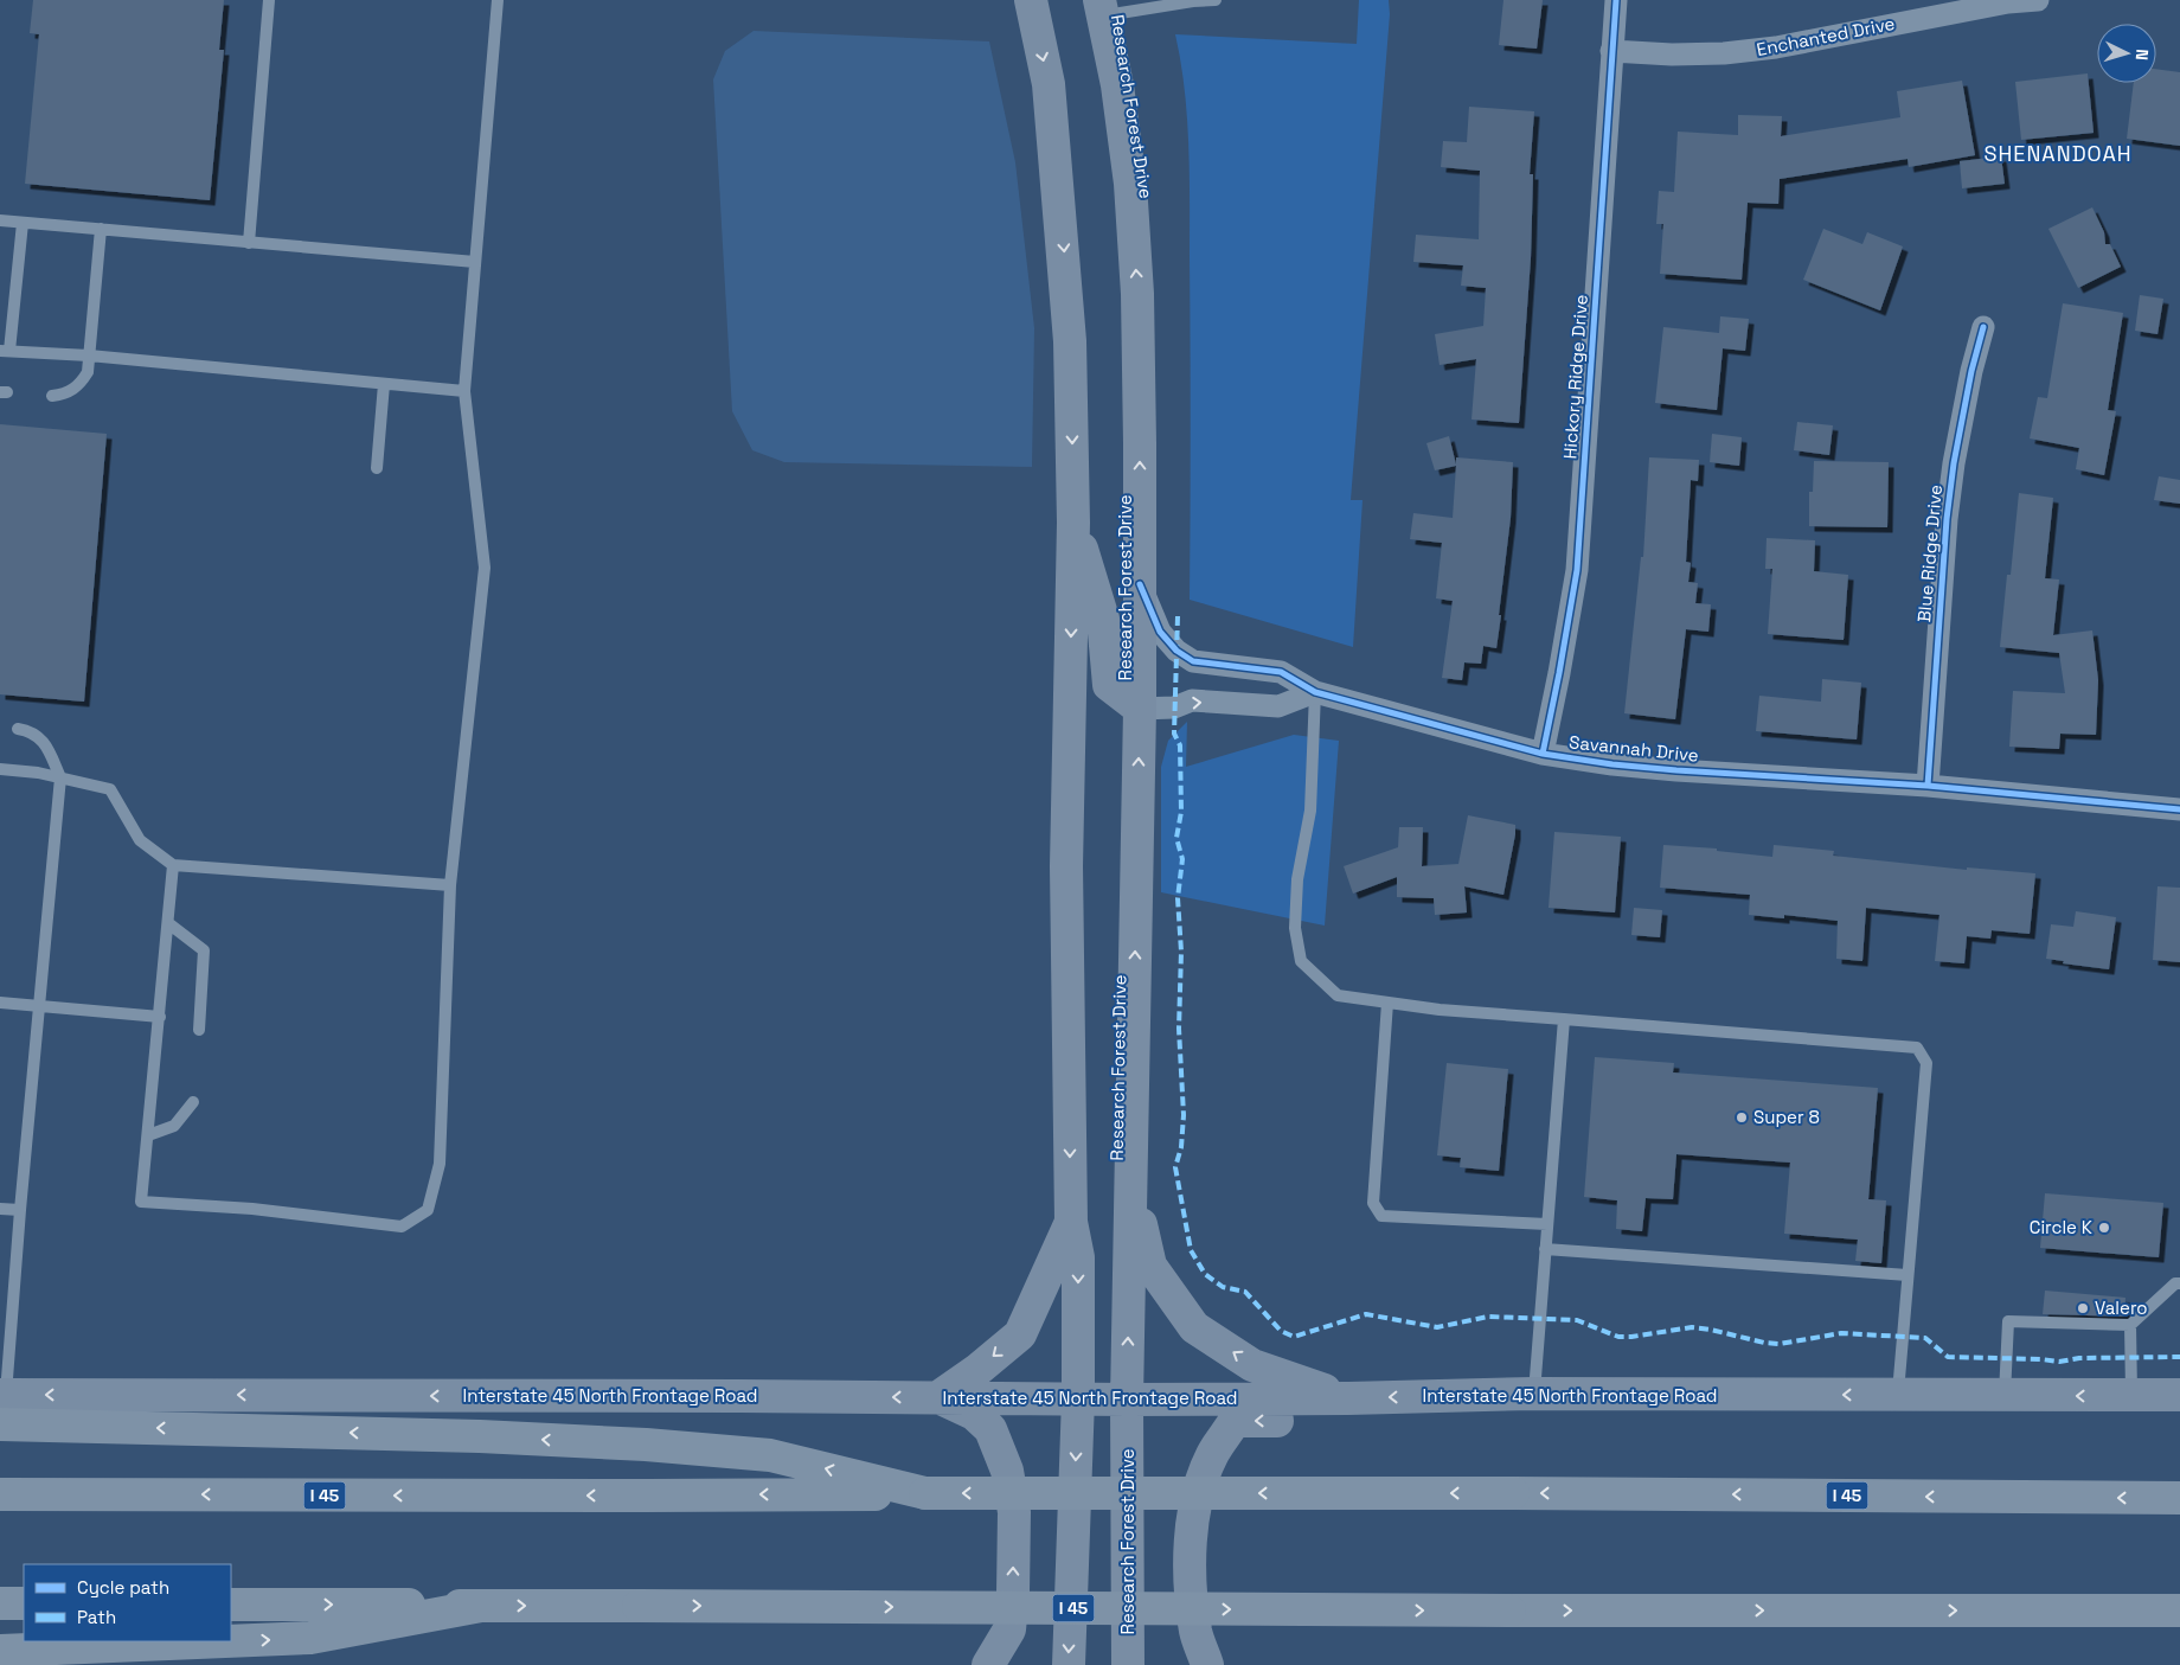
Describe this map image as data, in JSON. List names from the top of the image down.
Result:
{
  "streets": {
    "highway": ["I 45"],
    "main road": ["Research Forest Drive", "Interstate 45 North Frontage Road"],
    "street": [
      "Enchanted Drive",
      "Hickory Ridge Drive",
      "Blue Ridge Drive",
      "Savannah Drive"
    ]
  },
  "crossings": [
    ["Enchanted Drive", "Hickory Ridge Drive"],
    ["Research Forest Drive", "Savannah Drive"],
    ["Research Forest Drive", "Interstate 45 North Frontage Road"],
    ["Hickory Ridge Drive", "Savannah Drive"],
    ["Blue Ridge Drive", "Savannah Drive"]
  ],
  "one_way": ["Interstate 45 North Frontage Road"],
  "districts": ["SHENANDOAH"],
  "places": ["Super 8", "Circle K", "Valero"],
  "legend": ["Cycle path", "Path"],
  "north": "right"
}
